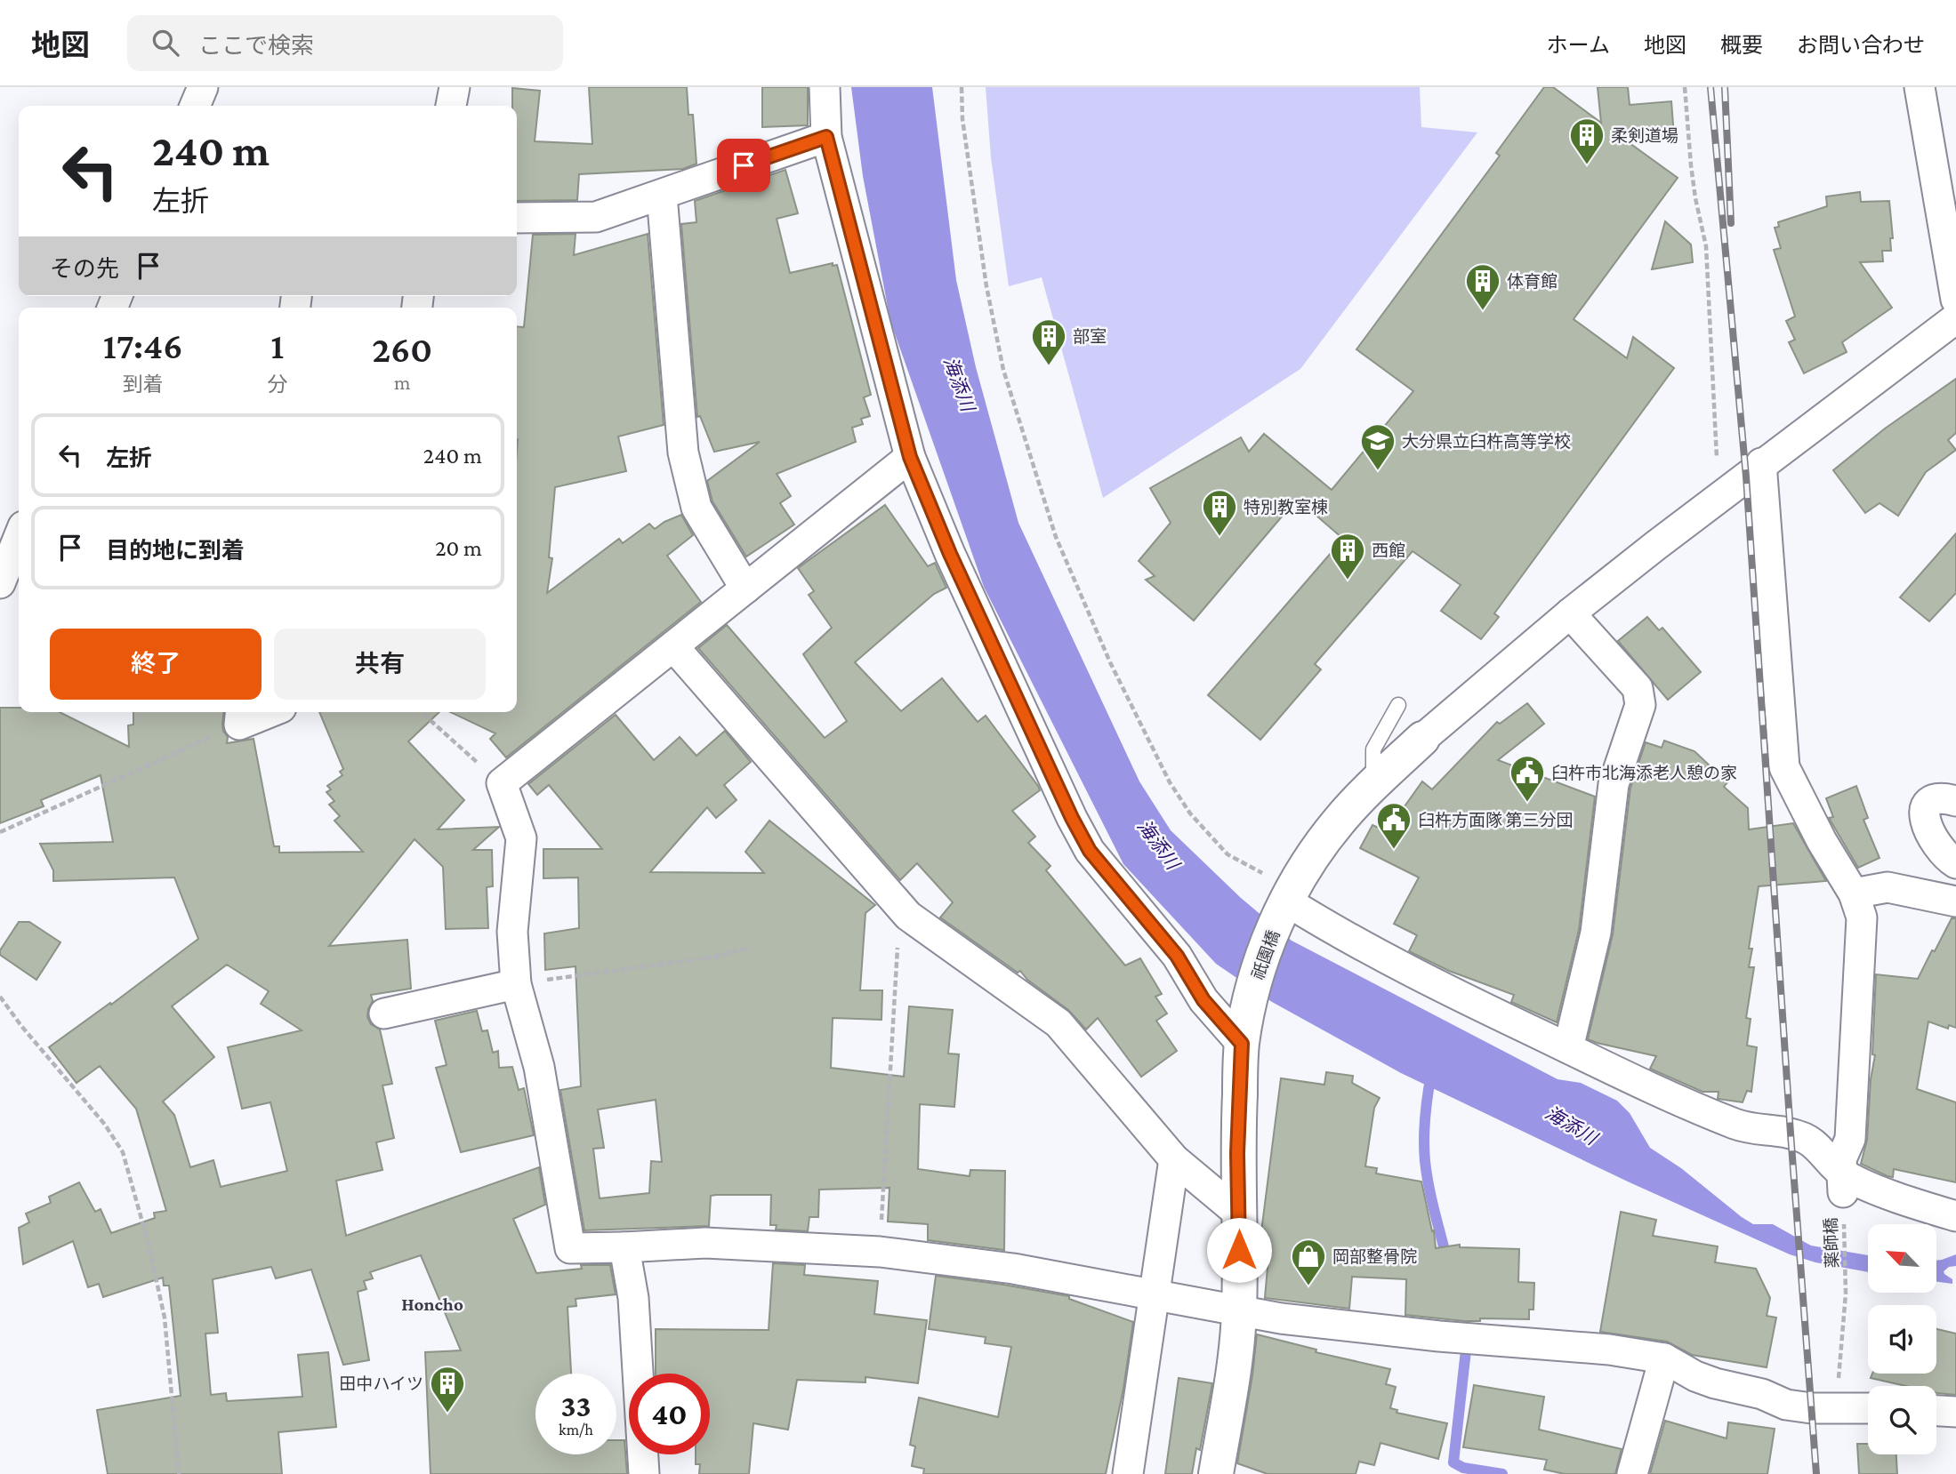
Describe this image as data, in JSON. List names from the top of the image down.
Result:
{
  "streets": {
    "street": ["祇園橋"],
    "path": ["薬師橋"]
  },
  "districts": ["Honcho"],
  "water": ["海添川"],
  "places": {
    "building": [
      "柔剣道場",
      "体育館",
      "部室",
      "特別教室棟",
      "西館",
      "田中ハイツ"
    ],
    "school or university": ["大分県立臼杵高等学校"],
    "public building": ["臼杵市北海添老人憩の家", "臼杵方面隊 第三分団"],
    "shop": ["岡部整骨院"]
  },
  "north": "top left",
  "page": {
    "header": "地図",
    "search": "ここで検索",
    "nav": [
      "ホーム",
      "地図",
      "概要",
      "お問い合わせ"
    ],
    "turn": ["240 m", "左折"],
    "then": "その先",
    "eta": [
      "17:46",
      "到着",
      "1",
      "分",
      "260",
      "m"
    ],
    "list": [
      {
        "name": "左折",
        "value": "240 m"
      },
      {
        "name": "目的地に到着",
        "value": "20 m"
      }
    ],
    "buttons": ["終了", "共有"],
    "speed": "33 km/h",
    "limit": "40"
  }
}
